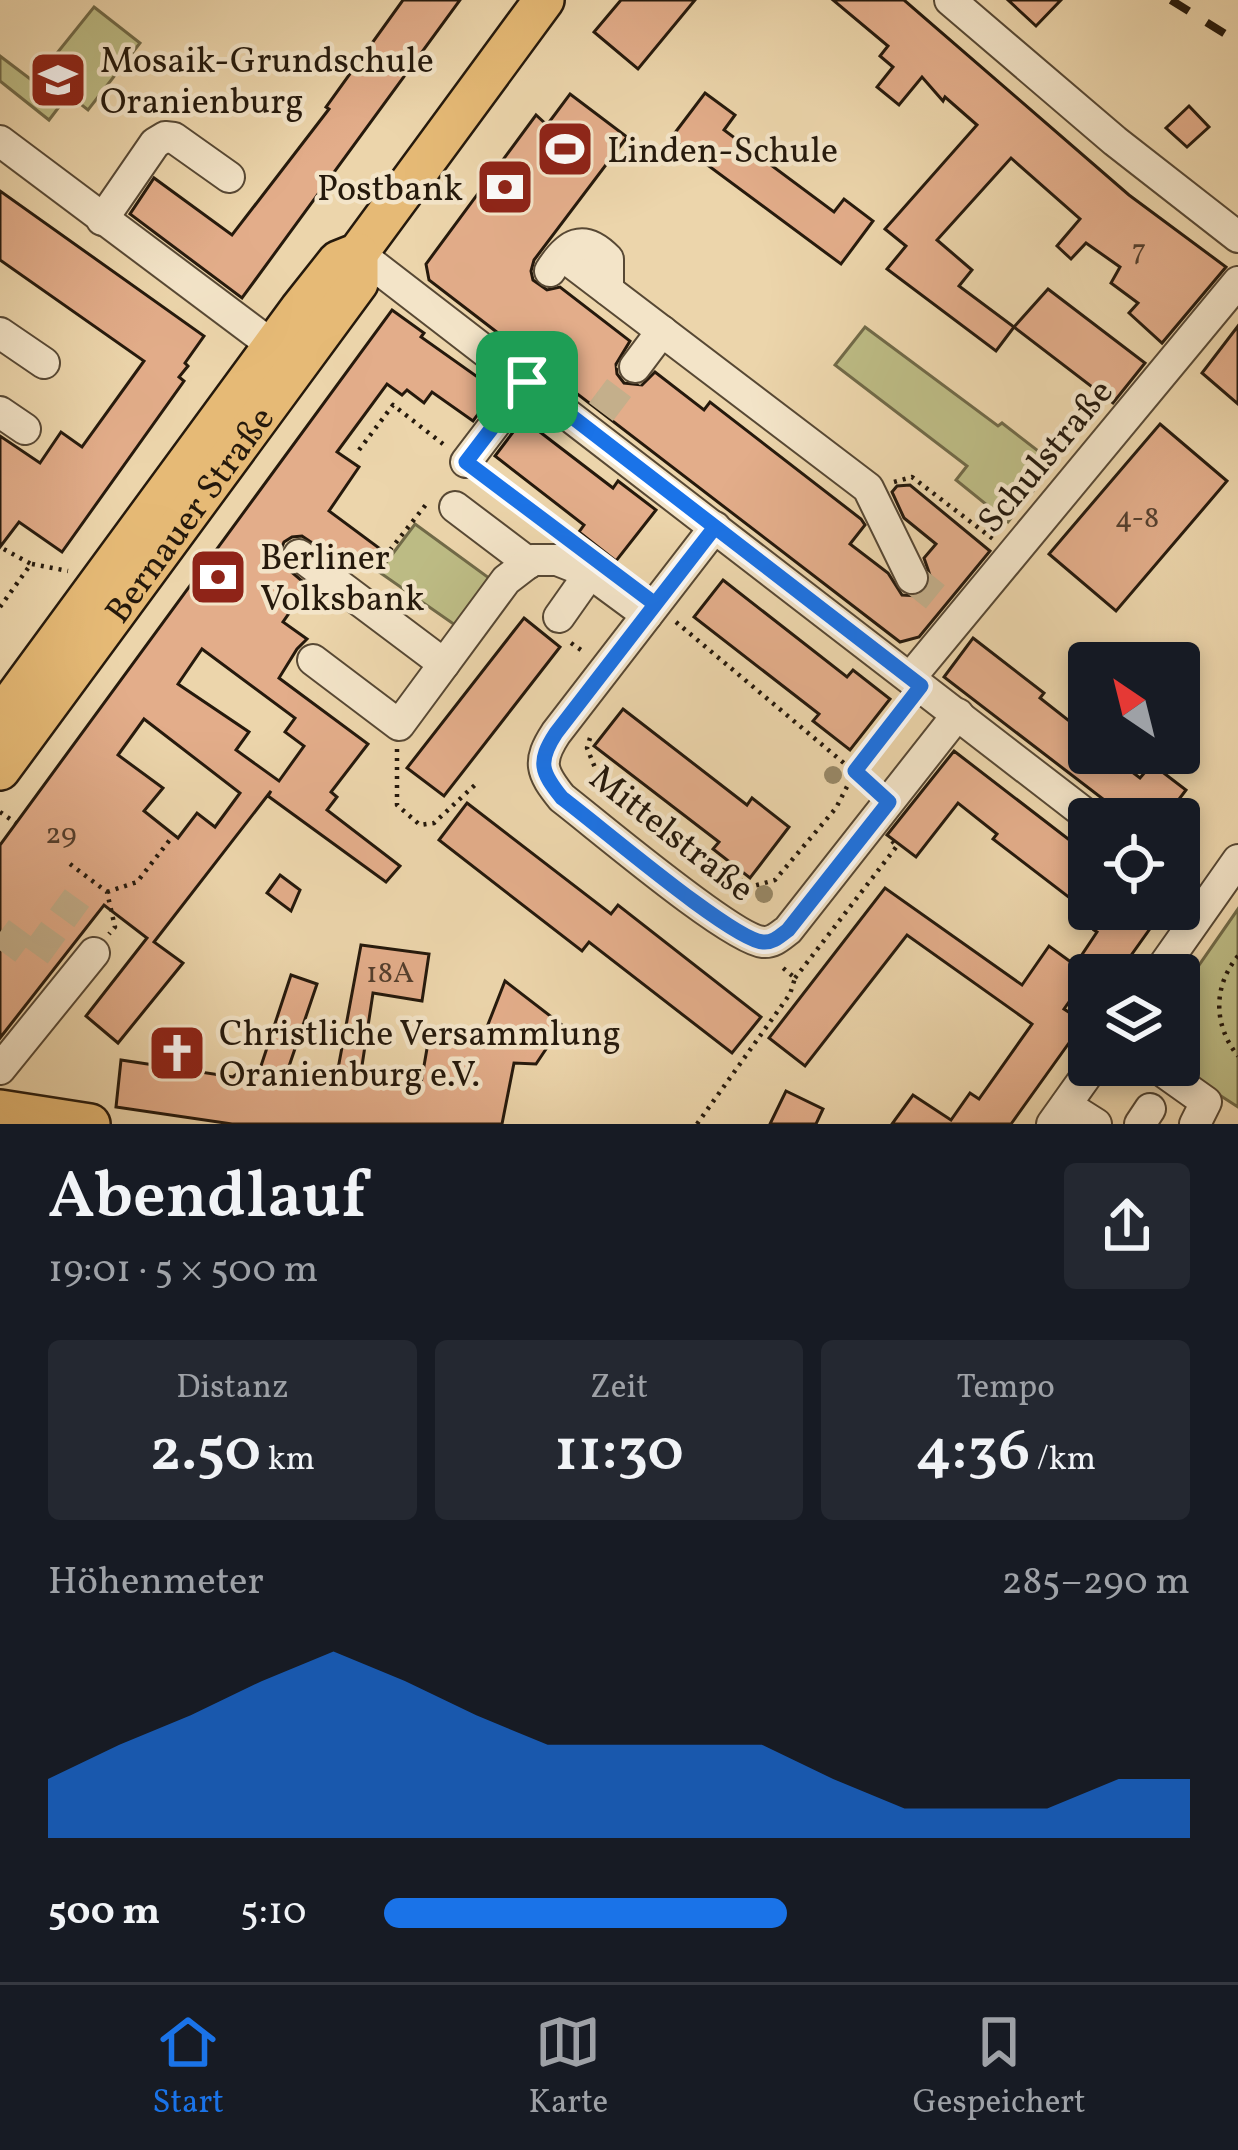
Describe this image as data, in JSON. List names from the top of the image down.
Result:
{
  "streets": {
    "main road": ["Bernauer Straße"],
    "street": ["Schulstraße", "Mittelstraße"]
  },
  "places": {
    "school or university": ["Mosaik-Grundschule Oranienburg"],
    "sports": ["Linden-Schule"],
    "bank": ["Postbank", "Berliner Volksbank"],
    "church": ["Christliche Versammlung Oranienburg e.V."]
  },
  "house_numbers": [
    "7",
    "4-8",
    "29",
    "18A"
  ],
  "north": "top left",
  "page": {
    "heading": ["Abendlauf", "19:01 · 5 × 500 m"],
    "stats": [
      ["Distanz", "2.50 km"],
      ["Zeit", "11:30"],
      ["Tempo", "4:36 /km"]
    ],
    "chart": ["Höhenmeter", "285–290 m"],
    "list": [
      {
        "name": "500 m",
        "note": "5:10"
      }
    ],
    "tabs": ["Start", "Karte", "Gespeichert"]
  }
}
